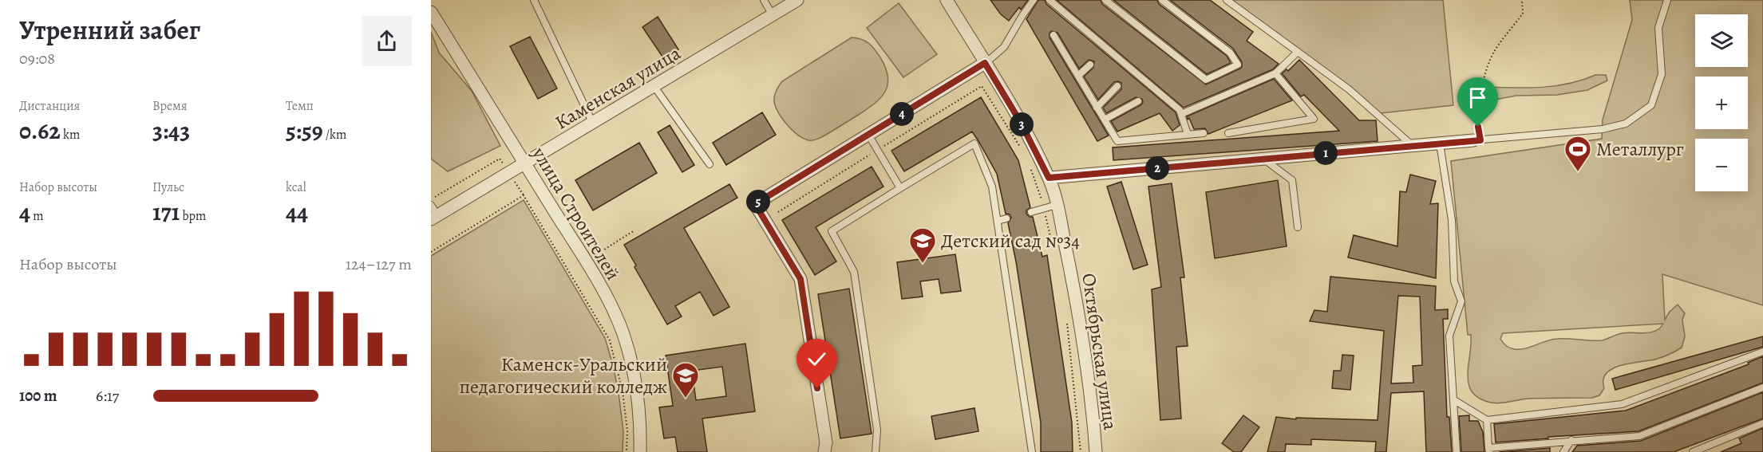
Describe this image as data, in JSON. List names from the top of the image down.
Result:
{
  "streets": {
    "street": ["Каменская улица", "улица Строителей", "Октябрьская улица"]
  },
  "crossings": [
    ["Каменская улица", "улица Строителей"]
  ],
  "places": {
    "sports": ["Металлург"],
    "school or university": ["Детский сад №34", "Каменск-Уральский педагогический колледж"]
  },
  "page": {
    "heading": ["Утренний забег", "09:08"],
    "map_buttons": ["+", "−"],
    "stats": [
      ["Дистанция", "0.62 km"],
      ["Время", "3:43"],
      ["Темп", "5:59 /km"],
      ["Набор высоты", "4 m"],
      ["Пульс", "171 bpm"],
      ["kcal", "44"]
    ],
    "pins": [
      "4",
      "3",
      "1",
      "2",
      "5"
    ],
    "chart": ["Набор высоты", "124–127 m"],
    "list": [
      {
        "name": "100 m",
        "note": "6:17"
      }
    ]
  }
}
